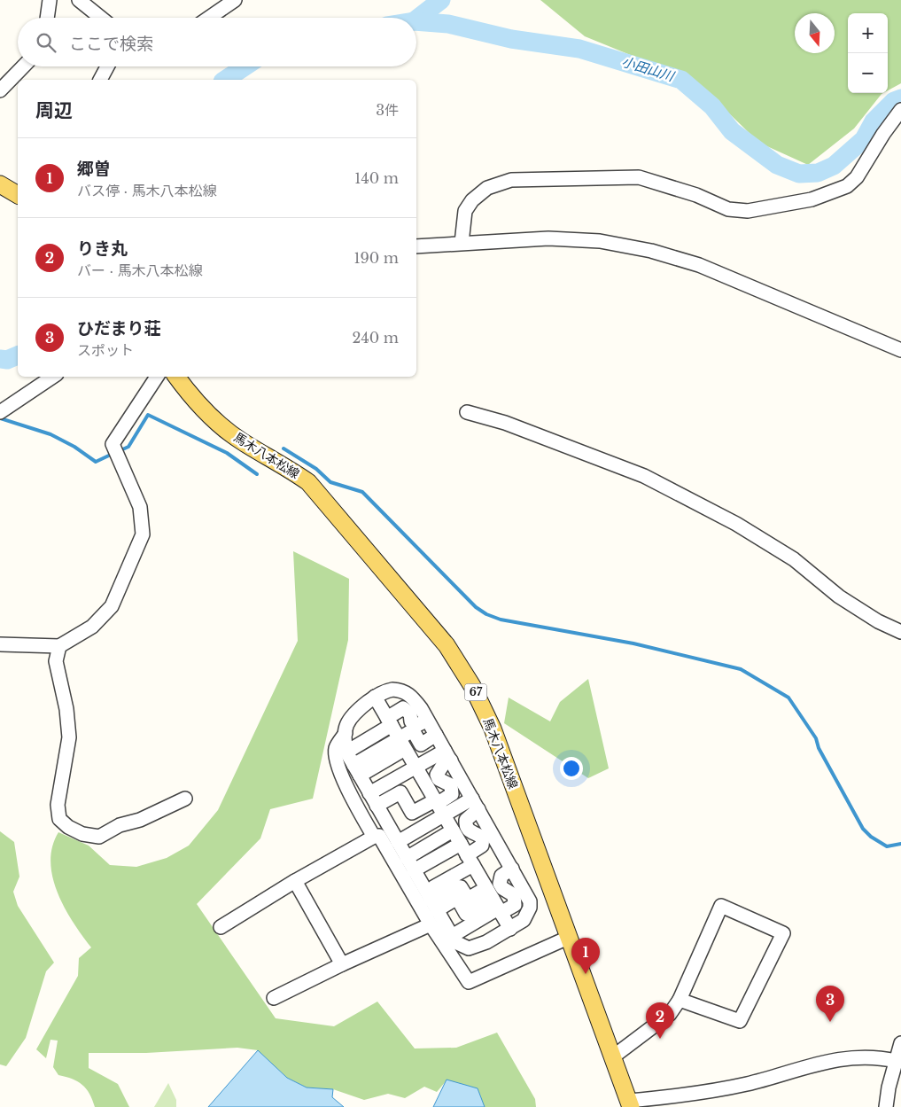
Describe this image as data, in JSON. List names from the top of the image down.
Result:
{
  "streets": {
    "main road": ["馬木八本松線", "67"]
  },
  "water": ["小田山川"],
  "north": "bottom",
  "page": {
    "map_buttons": ["+", "−"],
    "search": "ここで検索",
    "heading": ["周辺", "3件"],
    "list": [
      {
        "mark": "1",
        "name": "郷曽",
        "note": "バス停 · 馬木八本松線",
        "value": "140 m"
      },
      {
        "mark": "2",
        "name": "りき丸",
        "note": "バー · 馬木八本松線",
        "value": "190 m"
      },
      {
        "mark": "3",
        "name": "ひだまり荘",
        "note": "スポット",
        "value": "240 m"
      }
    ],
    "pins": ["1", "3", "2"]
  }
}
